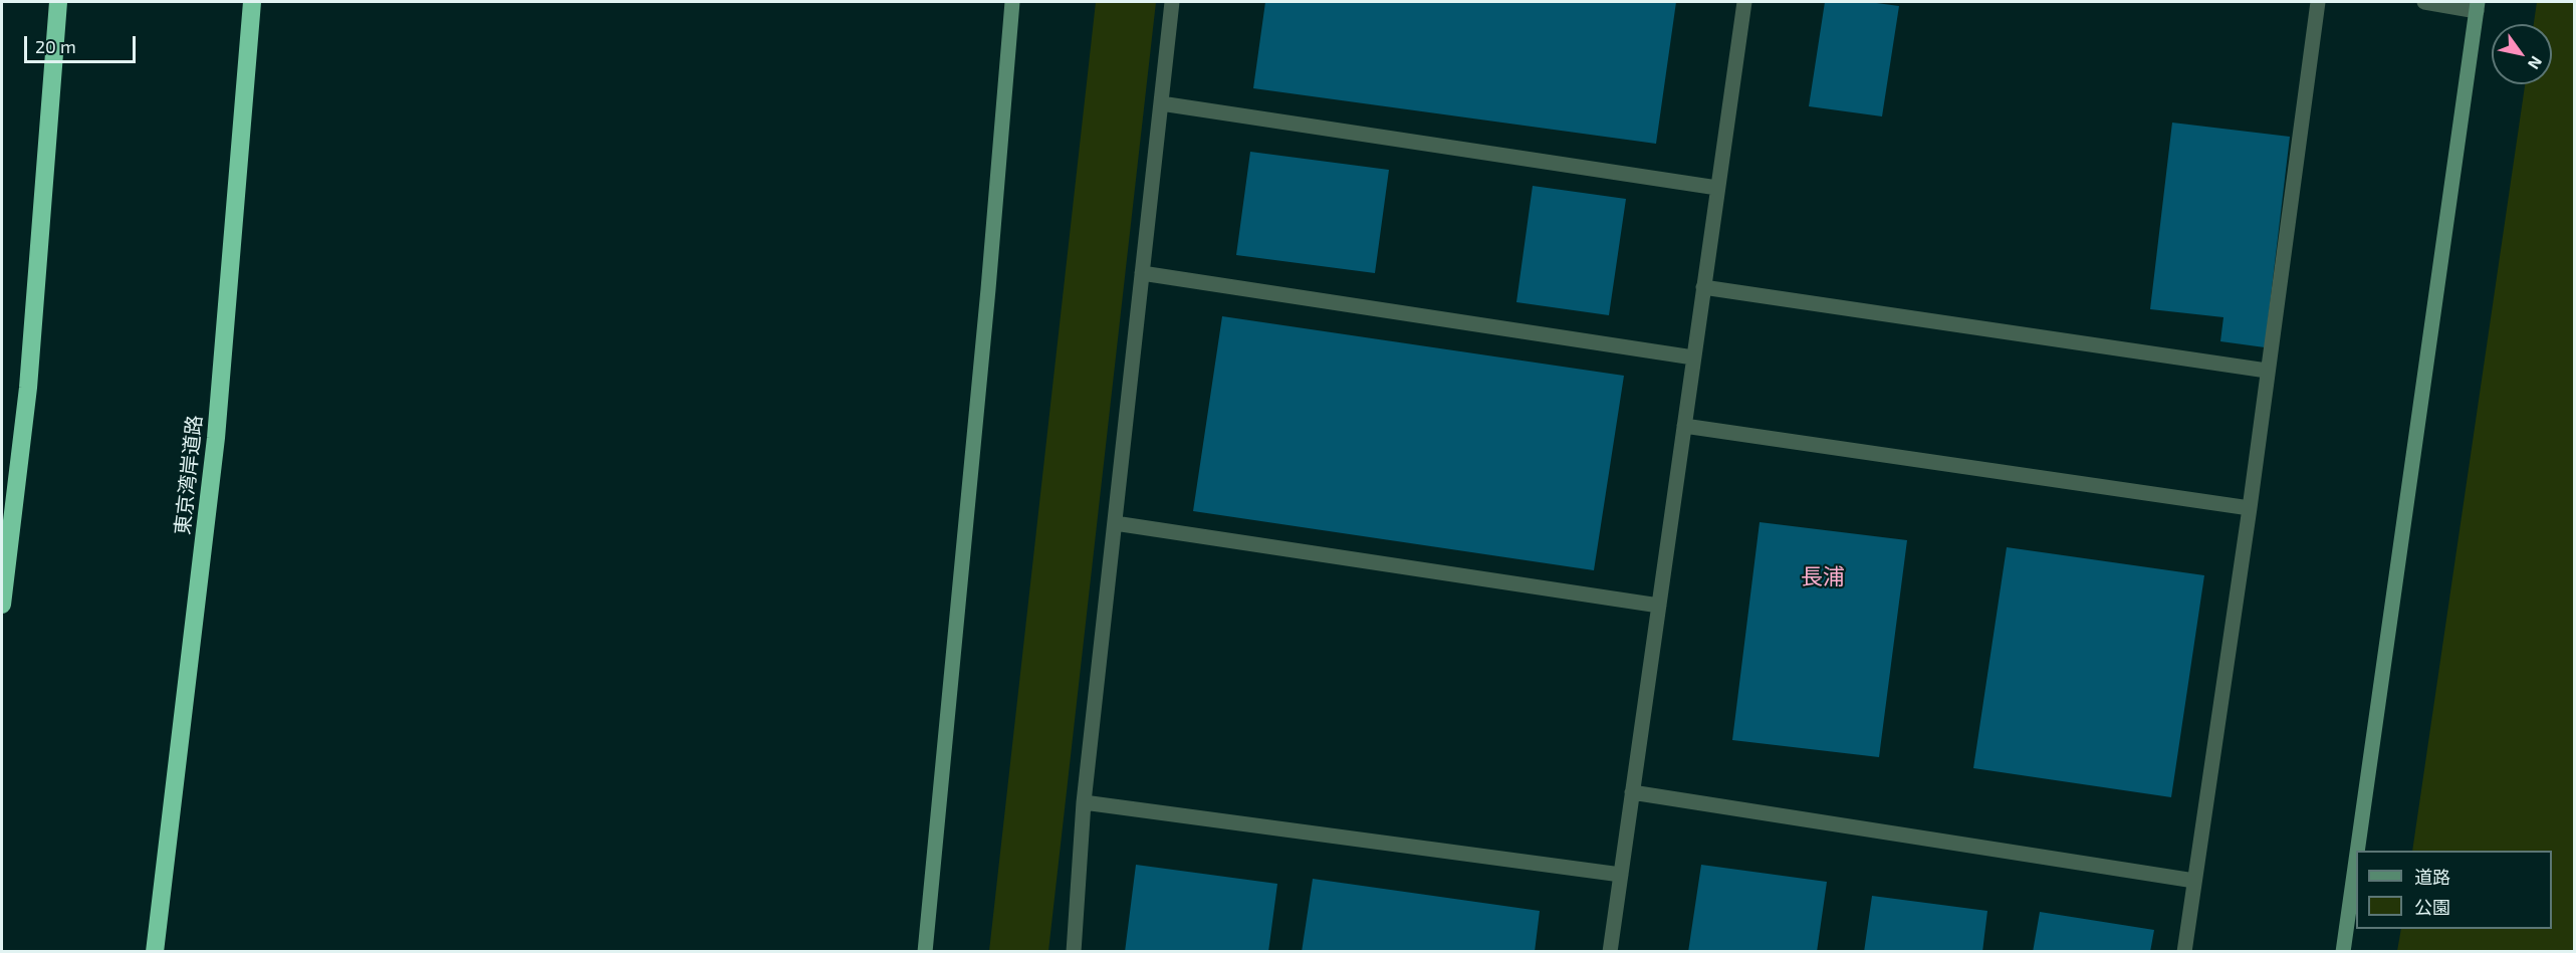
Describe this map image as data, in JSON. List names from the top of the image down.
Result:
{
  "streets": {
    "highway": ["東京湾岸道路"]
  },
  "districts": ["長浦"],
  "legend": ["道路", "公園"],
  "scale_bar": "20 m",
  "north": "bottom right"
}
